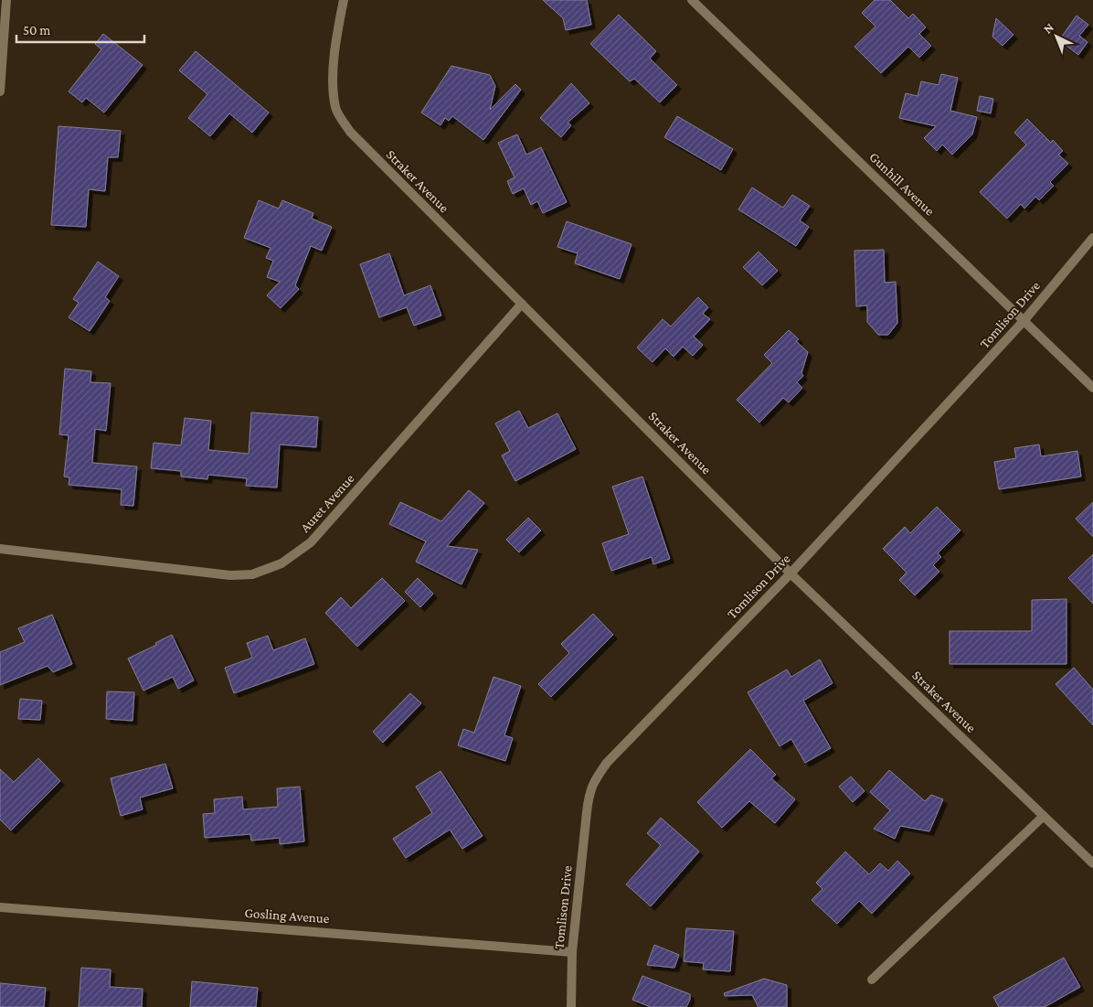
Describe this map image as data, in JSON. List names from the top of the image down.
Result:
{
  "streets": {
    "street": [
      "Straker Avenue",
      "Gunhill Avenue",
      "Tomlison Drive",
      "Auret Avenue",
      "Gosling Avenue"
    ]
  },
  "crossings": [
    ["Straker Avenue", "Tomlison Drive"],
    ["Straker Avenue", "Auret Avenue"],
    ["Gunhill Avenue", "Tomlison Drive"],
    ["Tomlison Drive", "Gosling Avenue"]
  ],
  "scale_bar": "50 m",
  "north": "top left"
}
